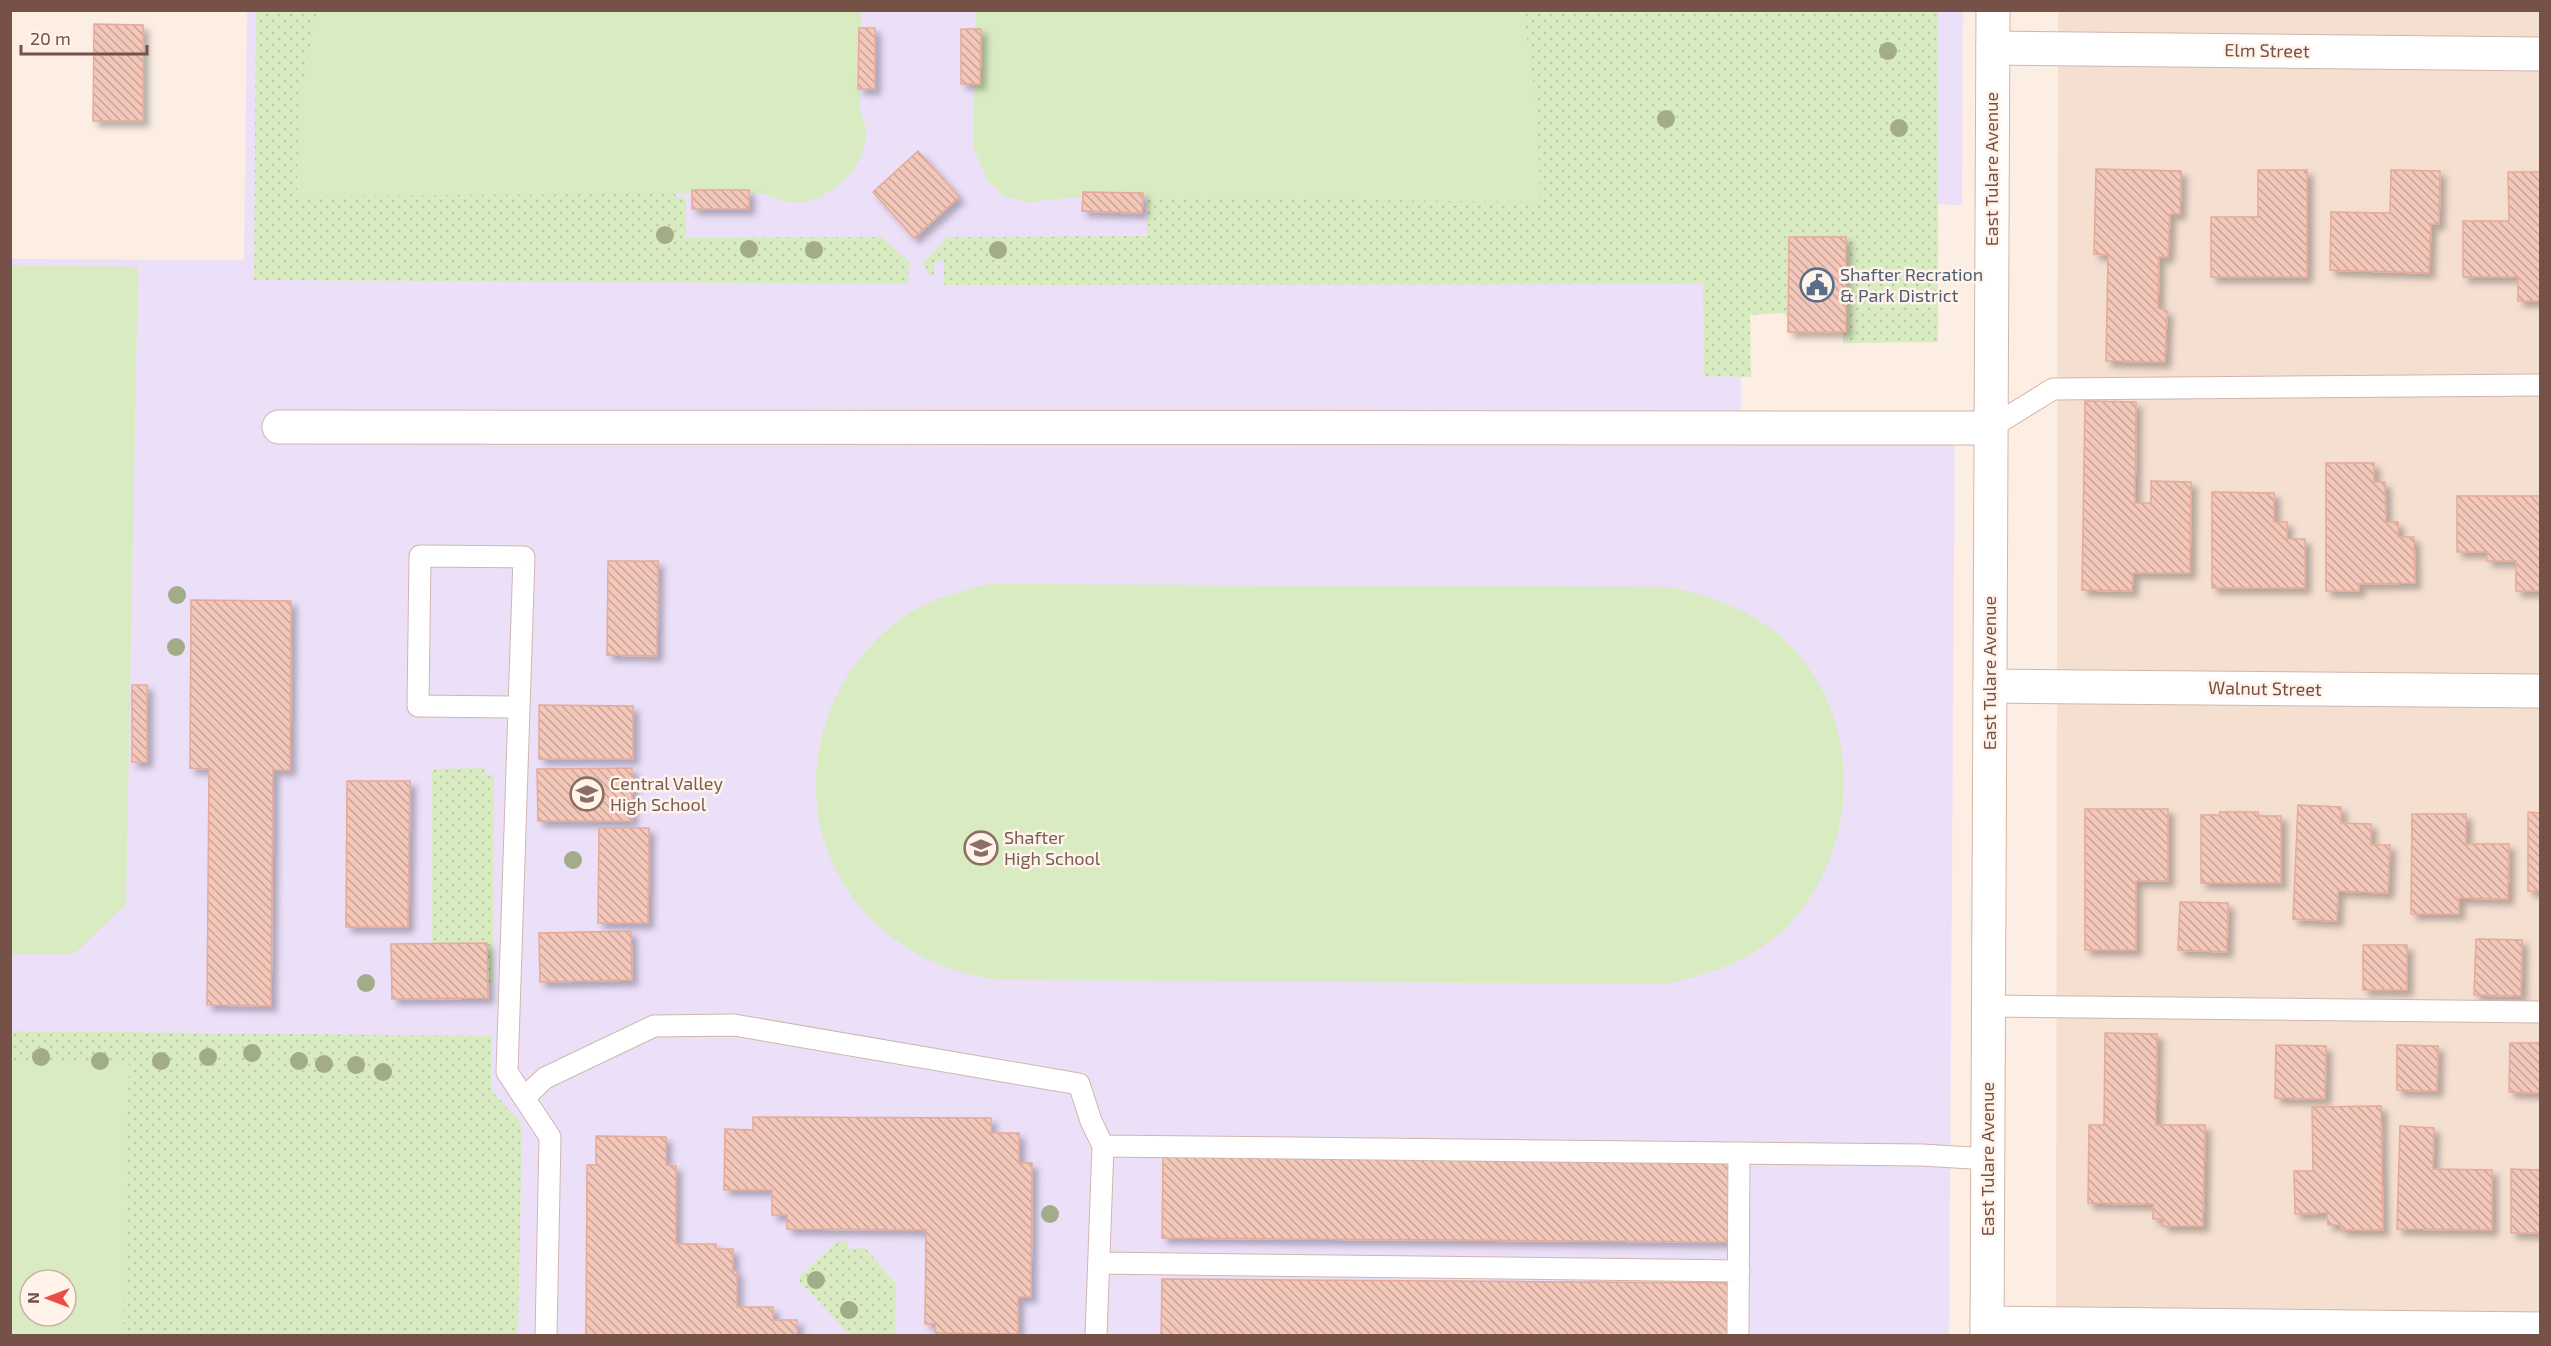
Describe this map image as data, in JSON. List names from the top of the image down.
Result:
{
  "streets": {
    "street": ["Elm Street", "East Tulare Avenue", "Walnut Street"]
  },
  "crossings": [
    ["Elm Street", "East Tulare Avenue"],
    ["East Tulare Avenue", "Walnut Street"]
  ],
  "places": {
    "public building": ["Shafter Recration & Park District"],
    "school or university": ["Central Valley High School", "Shafter High School"]
  },
  "scale_bar": "20 m",
  "north": "left"
}
